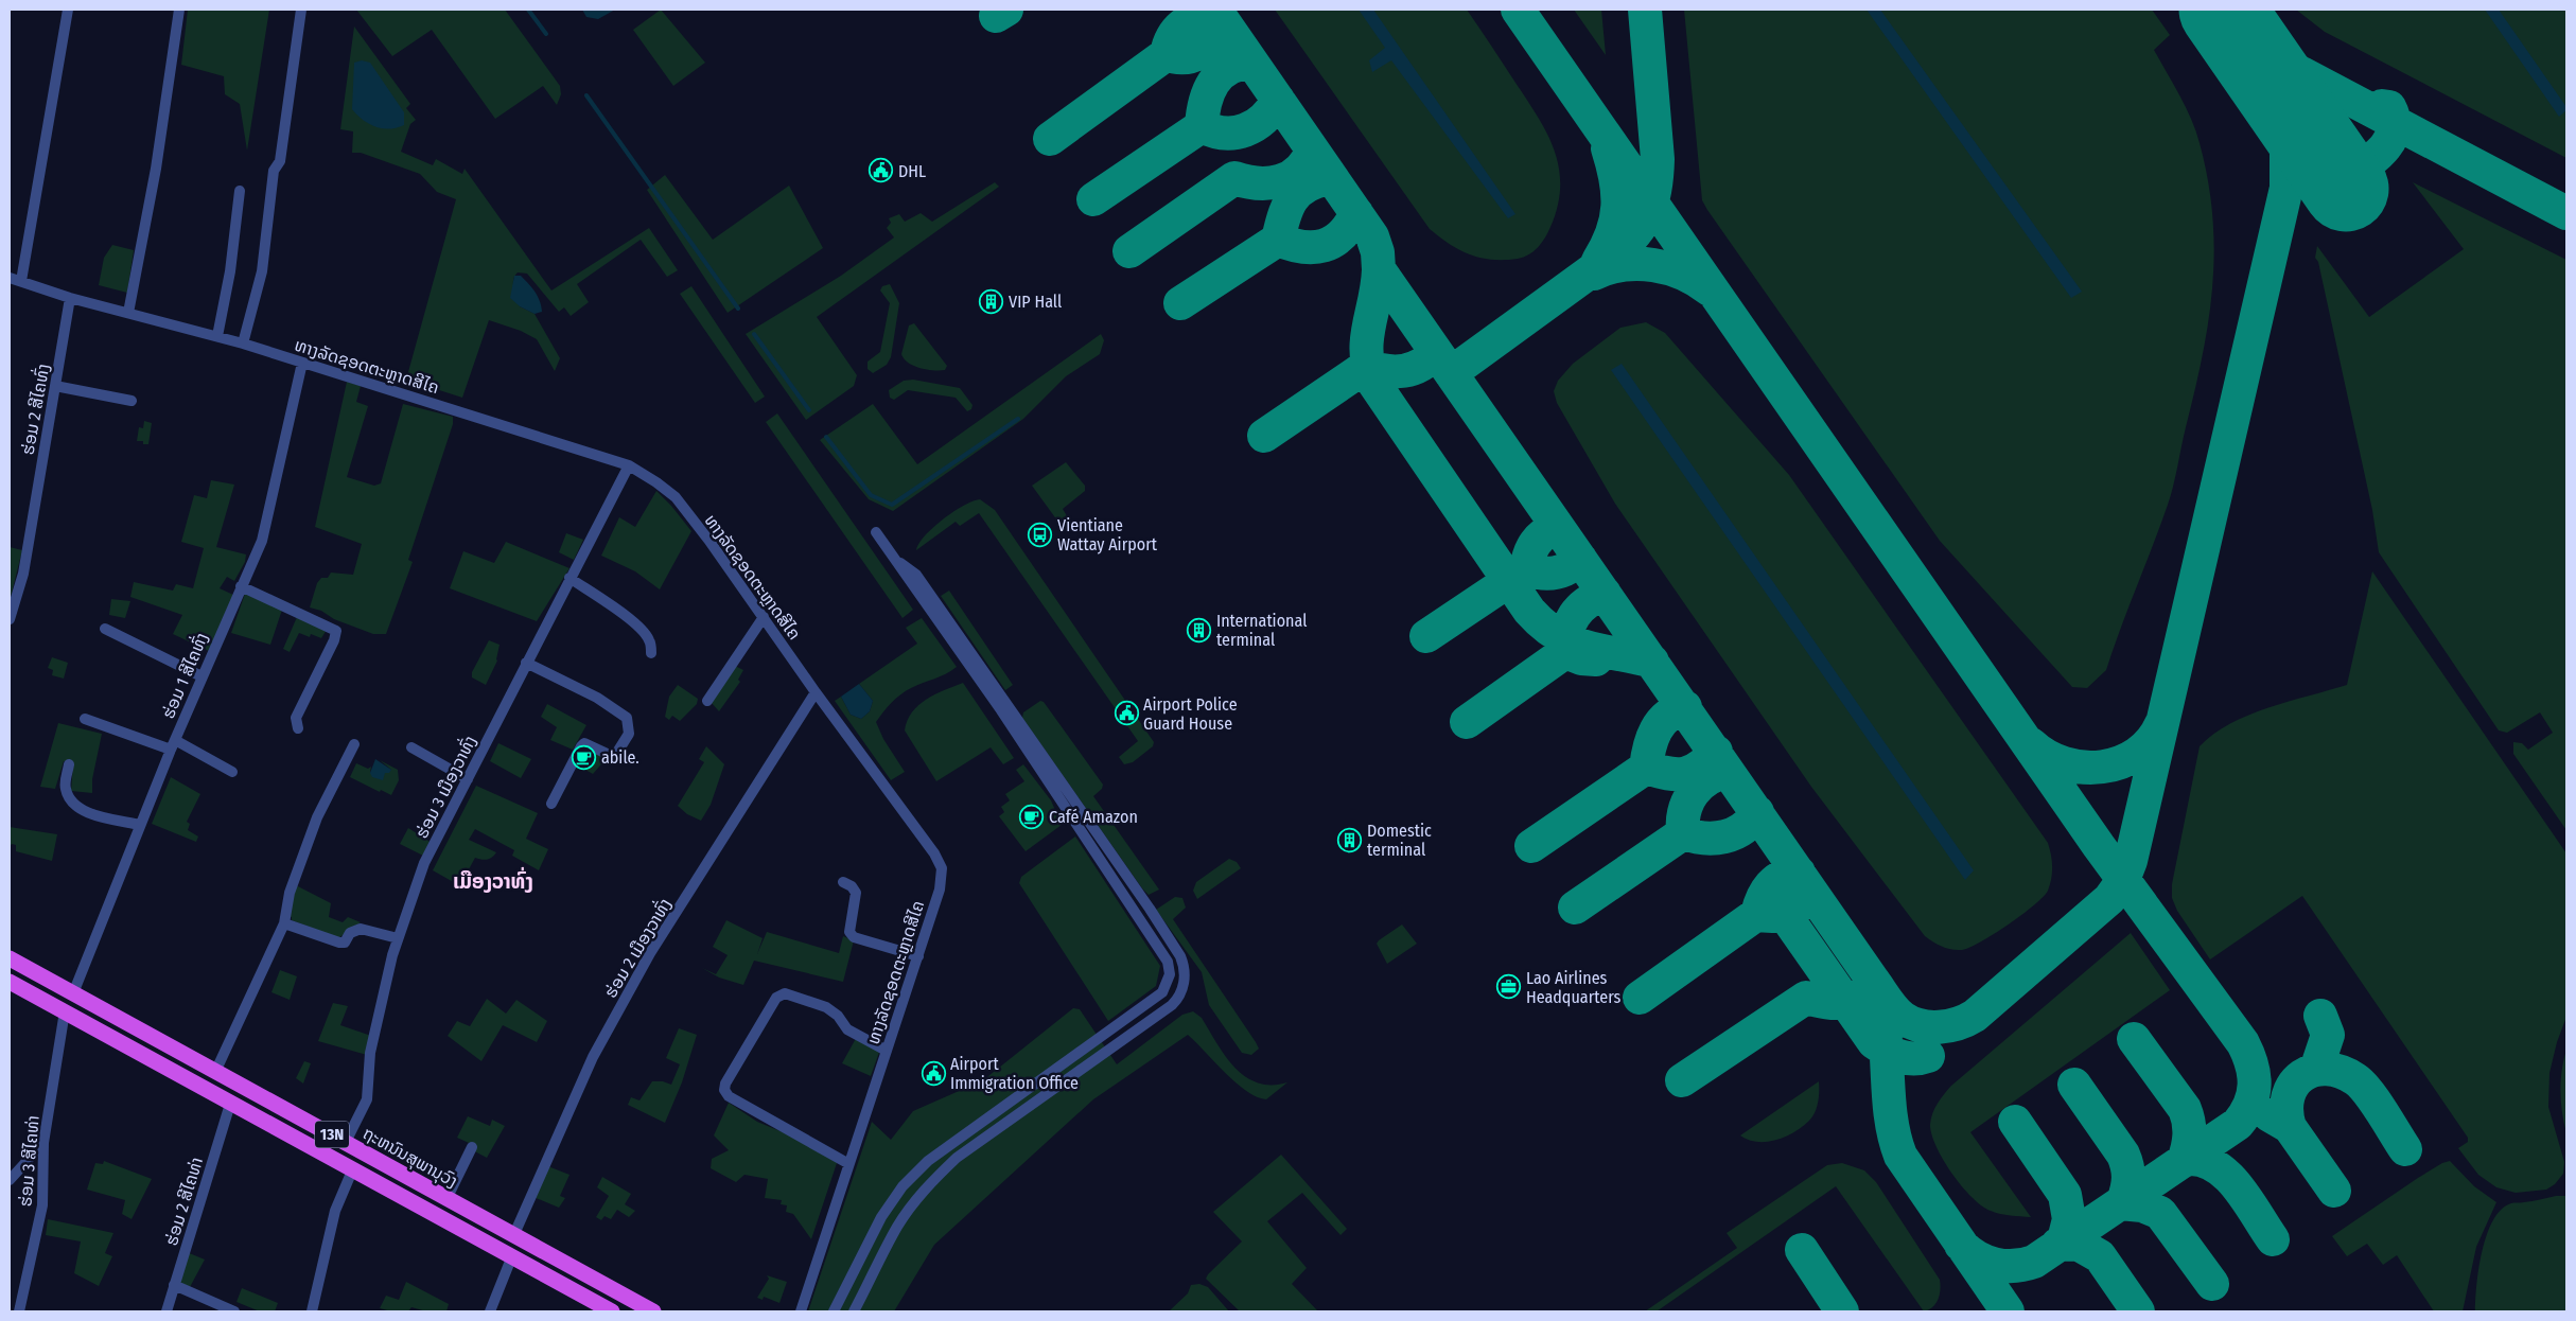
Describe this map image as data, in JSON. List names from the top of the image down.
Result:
{
  "streets": {
    "highway": ["13N", "ຖະຫນົນສຸພານຸວົງ"],
    "street": [
      "ທາງລັດຊອດຕະຫຼາດສີໄຄ",
      "ຮ່ອມ 2 ສີໄຄທົ່ງ",
      "ຮ່ອມ 1 ສີໄຄທົ່ງ",
      "ຮ່ອມ 3 ເມືອງວາທົ່ງ",
      "ຮ່ອມ 2 ເມືອງວາທົ່ງ",
      "ຮ່ອມ 3 ສີໄຄທ່າ",
      "ຮ່ອມ 2 ສີໄຄທ່າ"
    ]
  },
  "crossings": [
    ["ທາງລັດຊອດຕະຫຼາດສີໄຄ", "ຮ່ອມ 2 ສີໄຄທົ່ງ"],
    ["ທາງລັດຊອດຕະຫຼາດສີໄຄ", "ຮ່ອມ 1 ສີໄຄທົ່ງ"],
    ["ທາງລັດຊອດຕະຫຼາດສີໄຄ", "ຮ່ອມ 3 ເມືອງວາທົ່ງ"],
    ["ທາງລັດຊອດຕະຫຼາດສີໄຄ", "ຮ່ອມ 2 ເມືອງວາທົ່ງ"],
    ["ຮ່ອມ 1 ສີໄຄທົ່ງ", "ຖະຫນົນສຸພານຸວົງ"],
    ["ຮ່ອມ 3 ເມືອງວາທົ່ງ", "ຖະຫນົນສຸພານຸວົງ"],
    ["ຮ່ອມ 2 ເມືອງວາທົ່ງ", "ຖະຫນົນສຸພານຸວົງ"],
    ["13N", "ຮ່ອມ 3 ສີໄຄທ່າ"],
    ["13N", "ຮ່ອມ 2 ສີໄຄທ່າ"]
  ],
  "districts": ["ເມືອງວາທົ່ງ"],
  "places": {
    "public building": ["DHL", "Airport Police Guard House", "Airport Immigration Office"],
    "building": ["VIP Hall", "International terminal", "Domestic terminal"],
    "bus stop": ["Vientiane Wattay Airport"],
    "cafe": ["abile.", "Café Amazon"],
    "office": ["Lao Airlines Headquarters"]
  }
}
